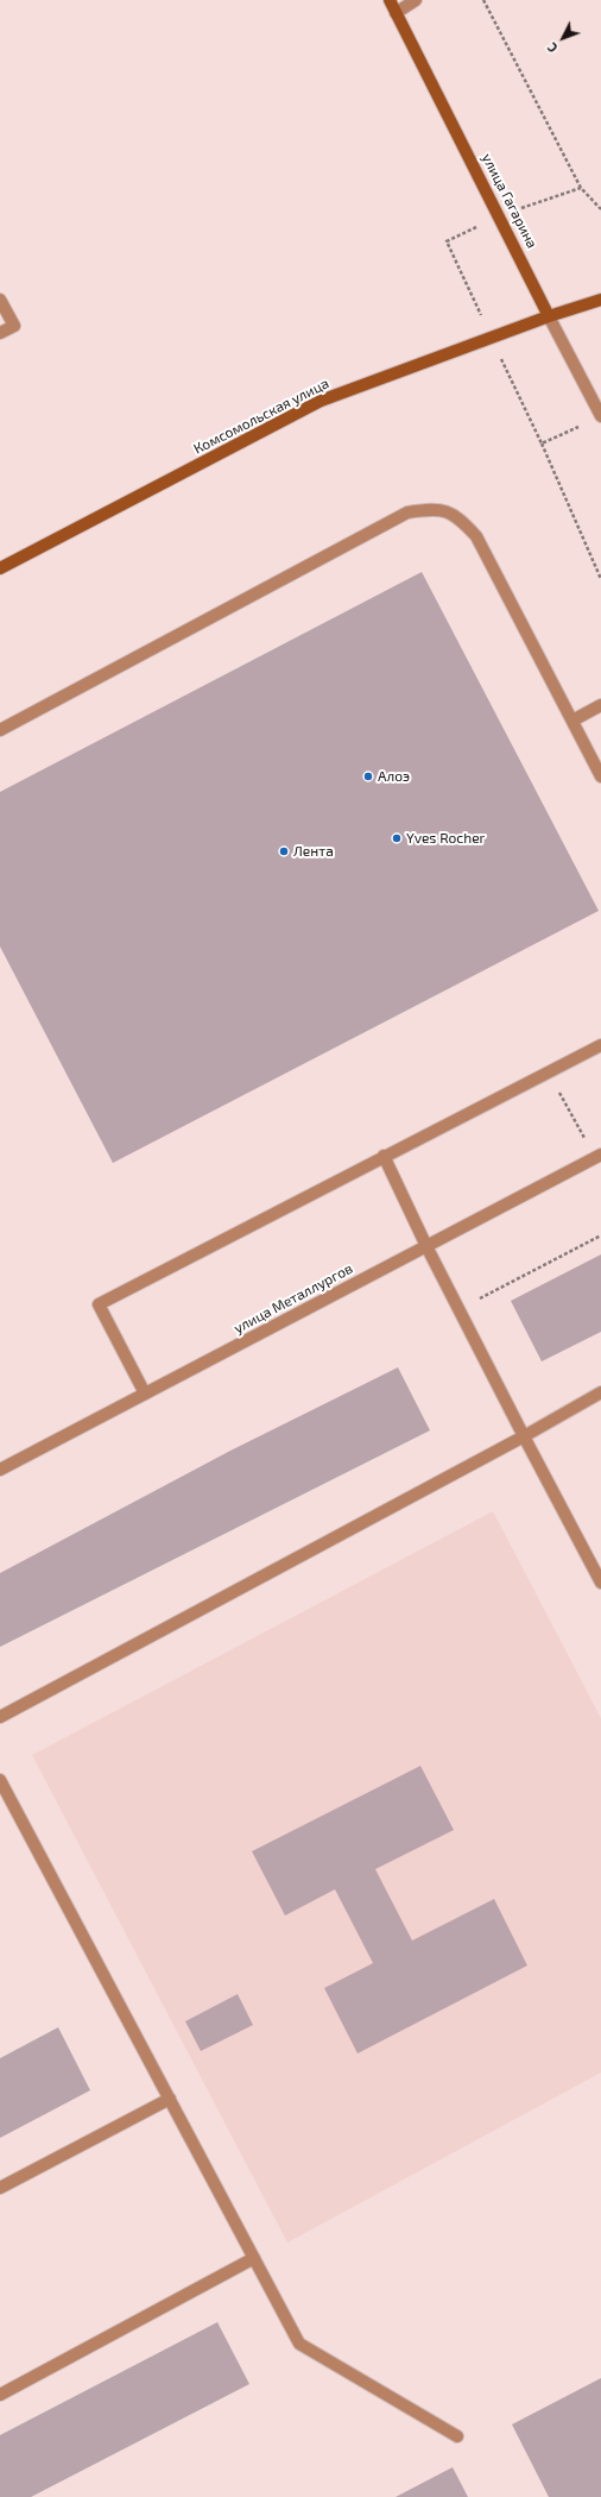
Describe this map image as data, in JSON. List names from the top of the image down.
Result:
{
  "streets": {
    "main road": ["улица Гагарина", "Комсомольская улица"],
    "street": ["улица Металлургов"]
  },
  "crossings": [
    ["улица Гагарина", "Комсомольская улица"]
  ],
  "places": ["Алоэ", "Yves Rocher", "Лента"],
  "north": "bottom left"
}
